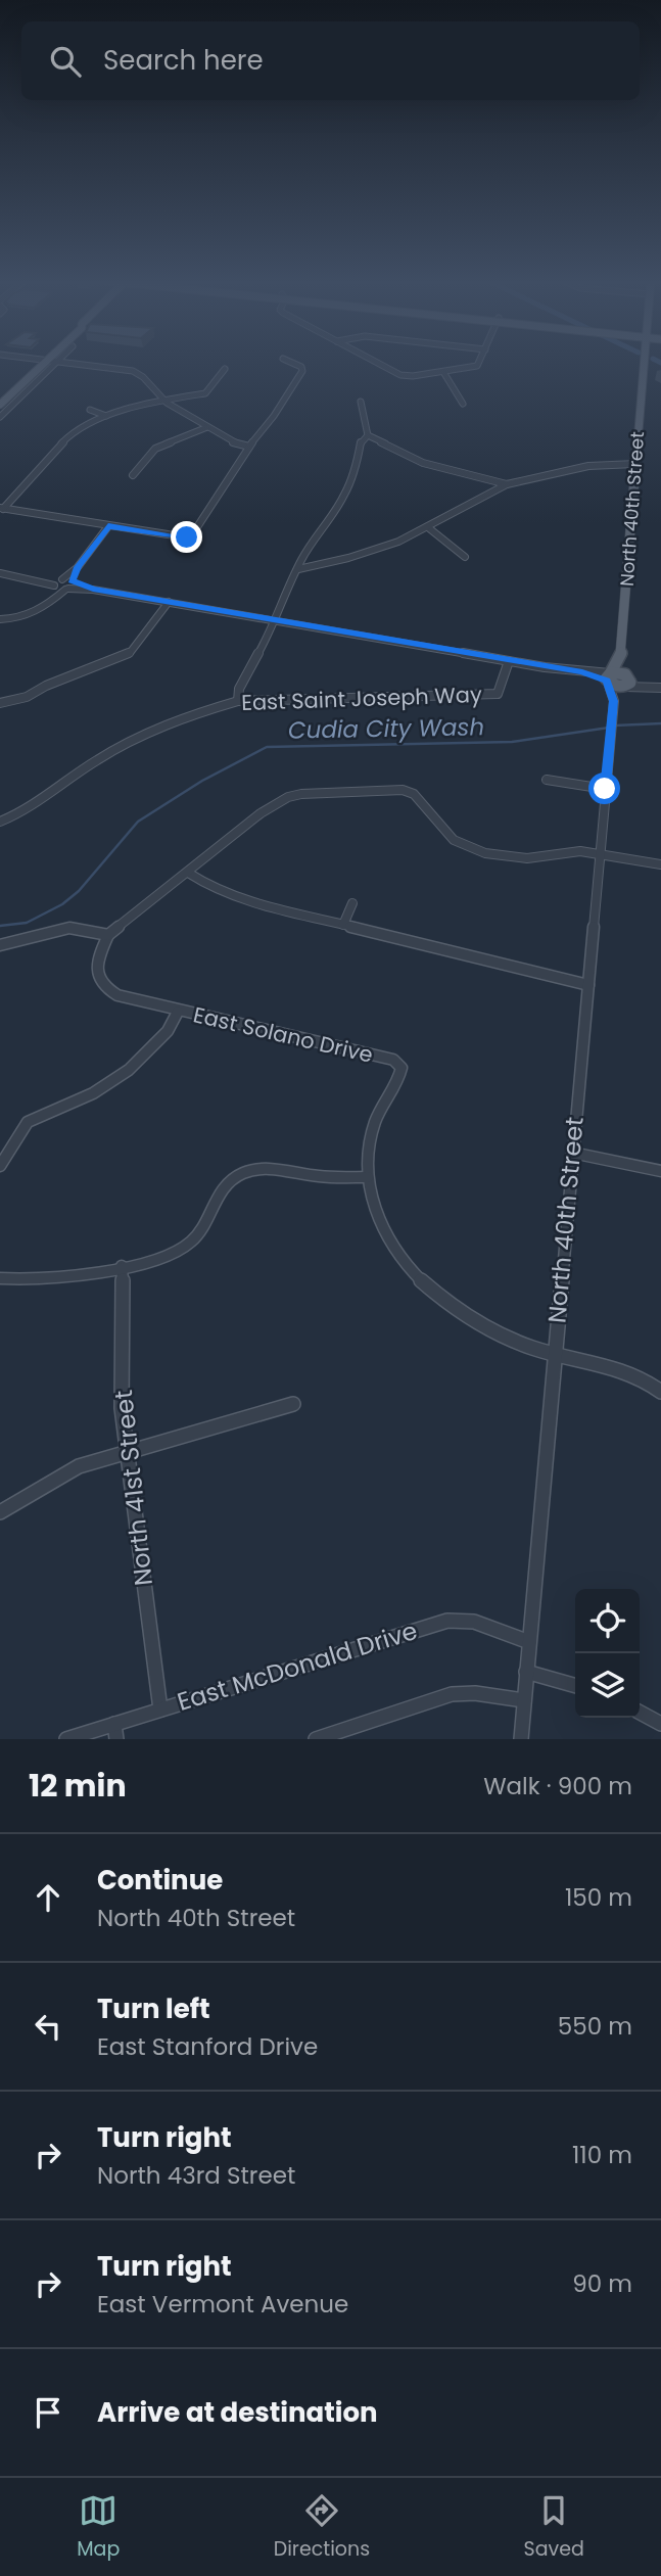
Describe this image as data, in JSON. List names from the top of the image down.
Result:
{
  "streets": {
    "main road": ["North 40th Street"],
    "street": [
      "East Saint Joseph Way",
      "East Solano Drive",
      "North 41st Street",
      "East McDonald Drive"
    ]
  },
  "crossings": [
    ["North 40th Street", "East McDonald Drive"],
    ["North 41st Street", "East McDonald Drive"]
  ],
  "water": ["Cudia City Wash"],
  "page": {
    "search": "Search here",
    "heading": ["12 min", "Walk · 900 m"],
    "list": [
      ["Continue", "North 40th Street", "150 m"],
      ["Turn left", "East Stanford Drive", "550 m"],
      ["Turn right", "North 43rd Street", "110 m"],
      ["Turn right", "East Vermont Avenue", "90 m"],
      "Arrive at destination"
    ],
    "nav": ["Map", "Directions", "Saved"]
  }
}
